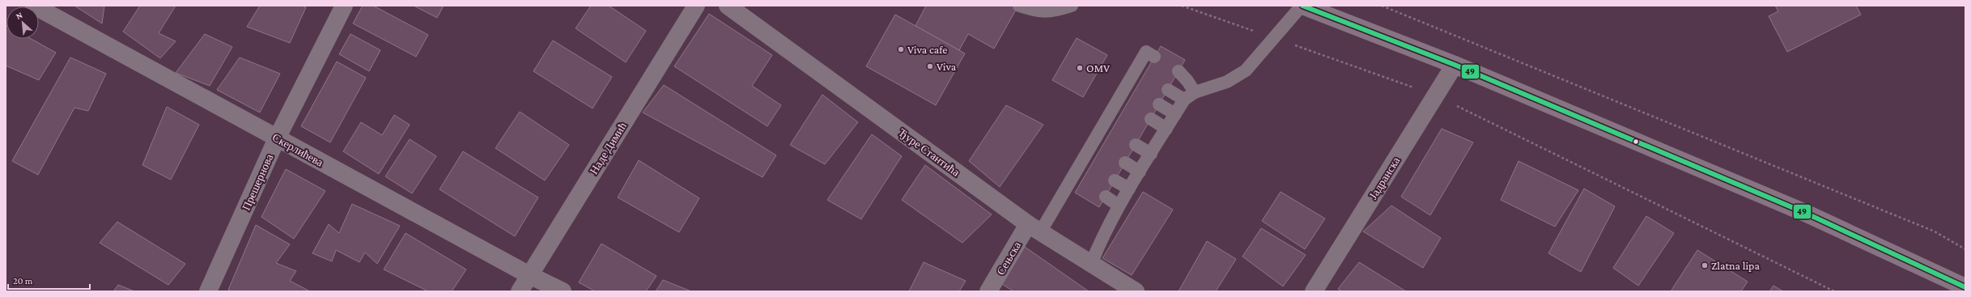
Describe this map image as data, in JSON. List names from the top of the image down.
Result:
{
  "streets": {
    "street": [
      "Наде Димић",
      "Скерлићева",
      "Ђуре Стантића",
      "Јадранска",
      "Прешернова",
      "Сењска"
    ]
  },
  "crossings": [
    ["Наде Димић", "Скерлићева"],
    ["Скерлићева", "Прешернова"],
    ["Ђуре Стантића", "Сењска"]
  ],
  "places": [
    "Viva cafe",
    "Viva",
    "OMV",
    "Zlatna lipa"
  ],
  "lines": ["transit line 49"],
  "scale_bar": "20 m",
  "north": "top left"
}
